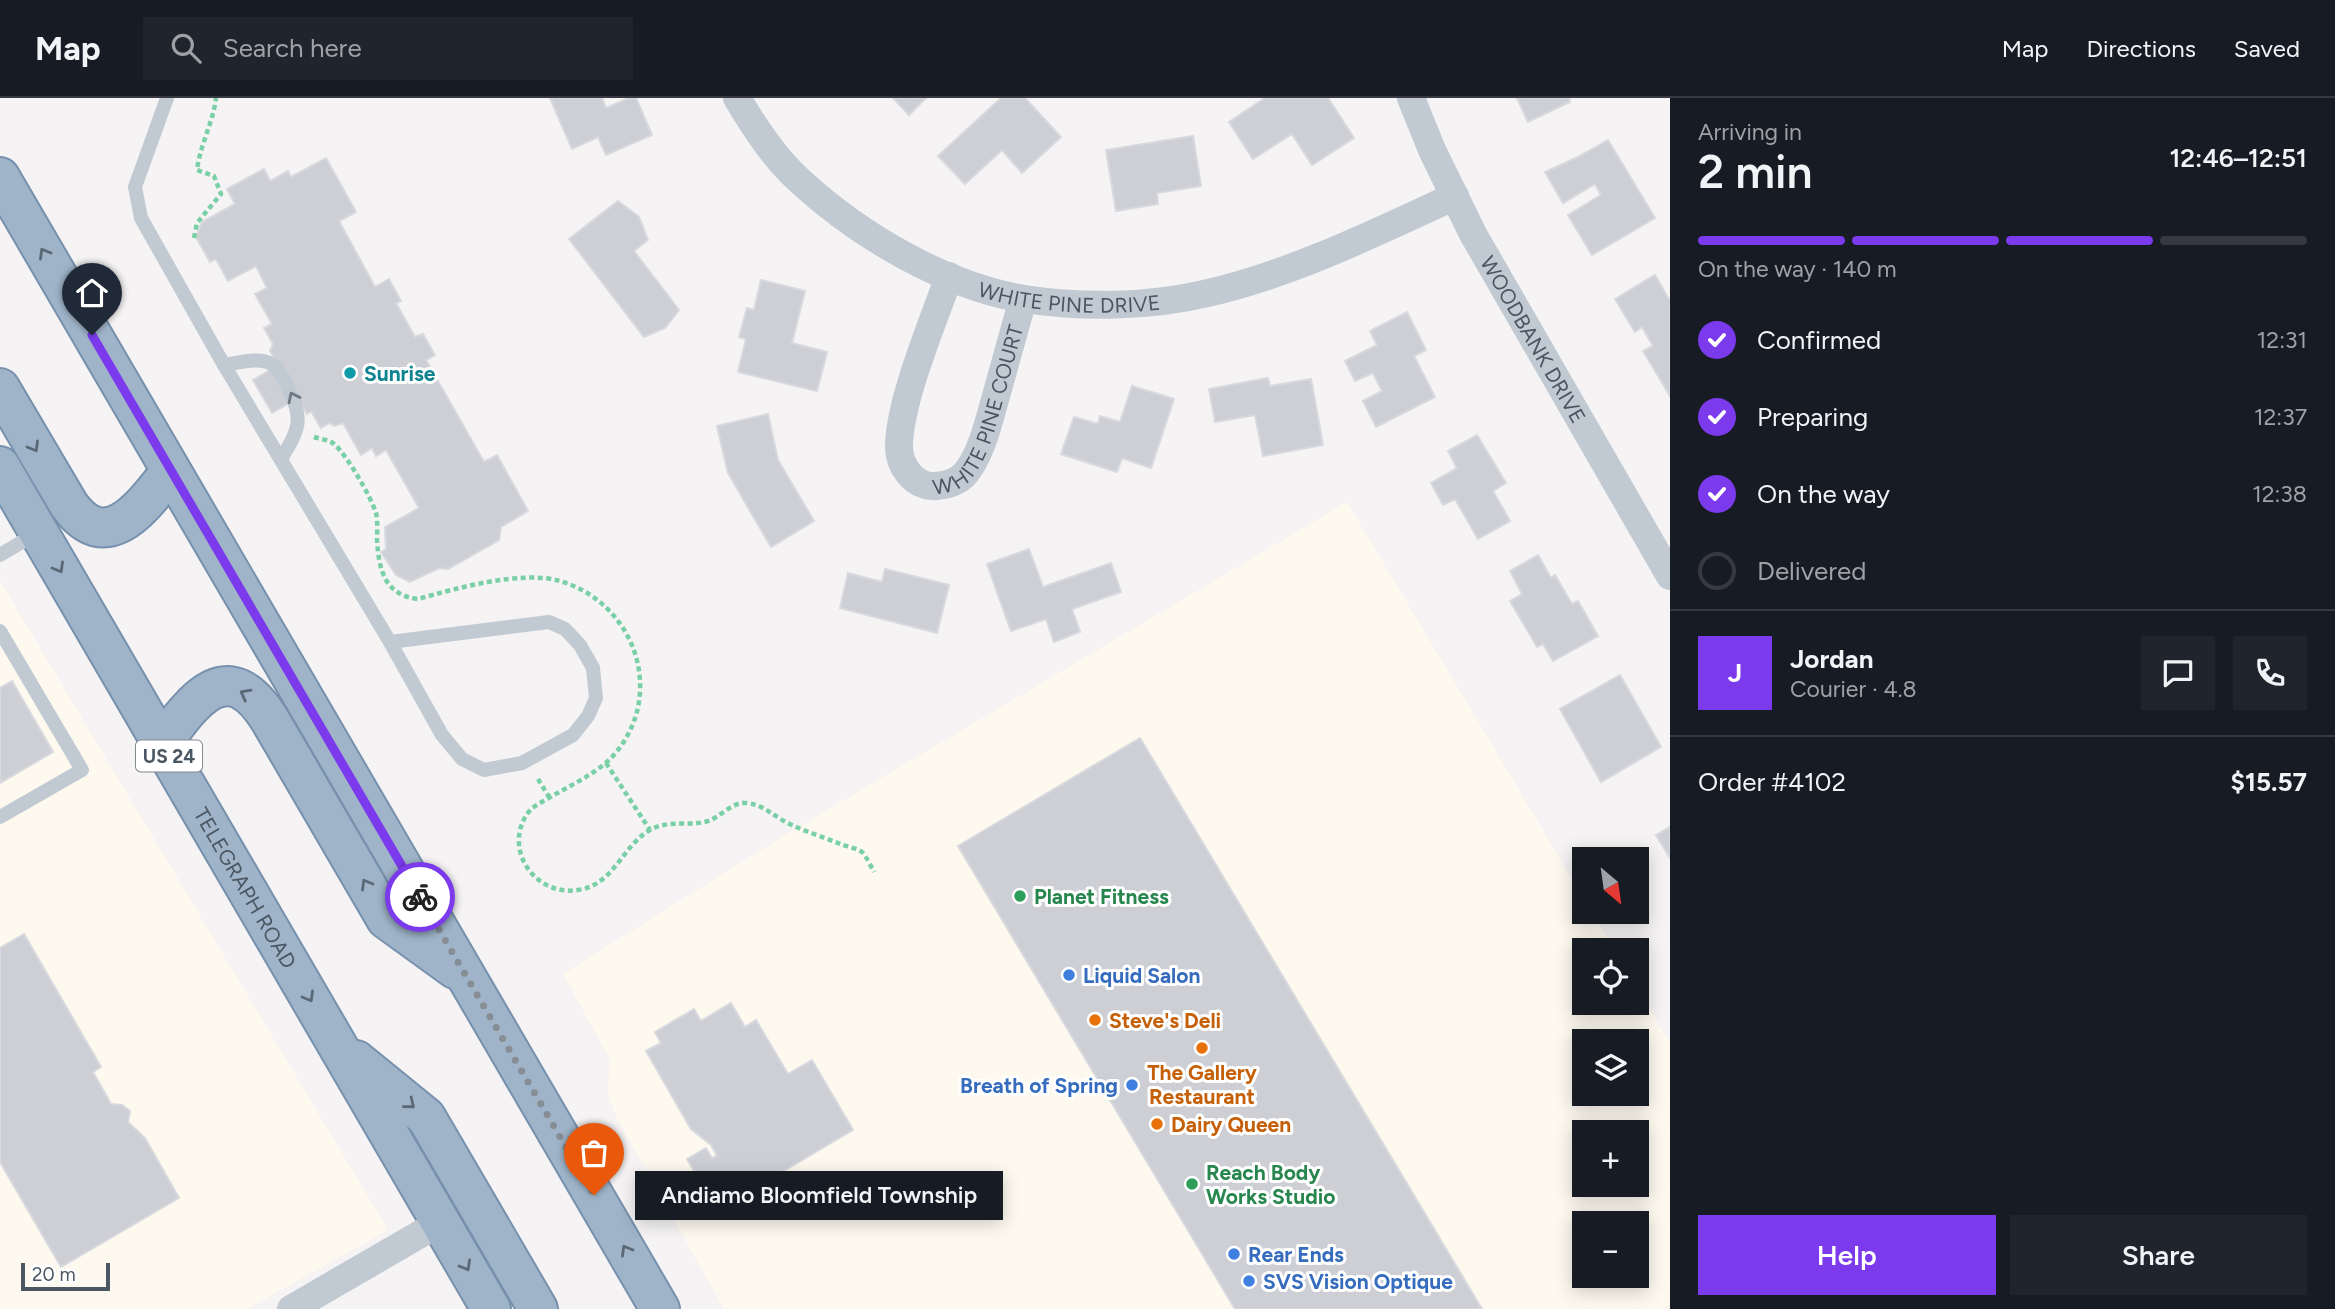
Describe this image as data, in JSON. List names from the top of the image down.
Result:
{
  "streets": {
    "highway": ["US 24", "TELEGRAPH ROAD"],
    "street": ["WHITE PINE DRIVE", "WOODBANK DRIVE", "WHITE PINE COURT"]
  },
  "crossings": [
    ["WHITE PINE DRIVE", "WOODBANK DRIVE"],
    ["WHITE PINE DRIVE", "WHITE PINE COURT"]
  ],
  "places": [
    "Sunrise",
    "Planet Fitness",
    "Liquid Salon",
    "Steve's Deli",
    "The Gallery Restaurant",
    "Breath of Spring",
    "Dairy Queen",
    "Reach Body Works Studio",
    "Andiamo Bloomfield Township",
    "Rear Ends",
    "SVS Vision Optique"
  ],
  "scale_bar": "20 m",
  "north": "bottom right",
  "page": {
    "header": "Map",
    "search": "Search here",
    "nav": ["Map", "Directions", "Saved"],
    "heading": ["2 min", "Arriving in", "12:46–12:51"],
    "panel": [
      "Jordan",
      "Courier · 4.8",
      "Order #4102",
      "$15.57"
    ],
    "bar": "On the way · 140 m",
    "list": [
      ["Confirmed", "12:31"],
      ["Preparing", "12:37"],
      ["On the way", "12:38"],
      "Delivered"
    ],
    "round": "J",
    "map_buttons": ["+", "−"],
    "bubble": "Andiamo Bloomfield Township",
    "buttons": ["Help", "Share"],
    "scale": "20 m"
  }
}
